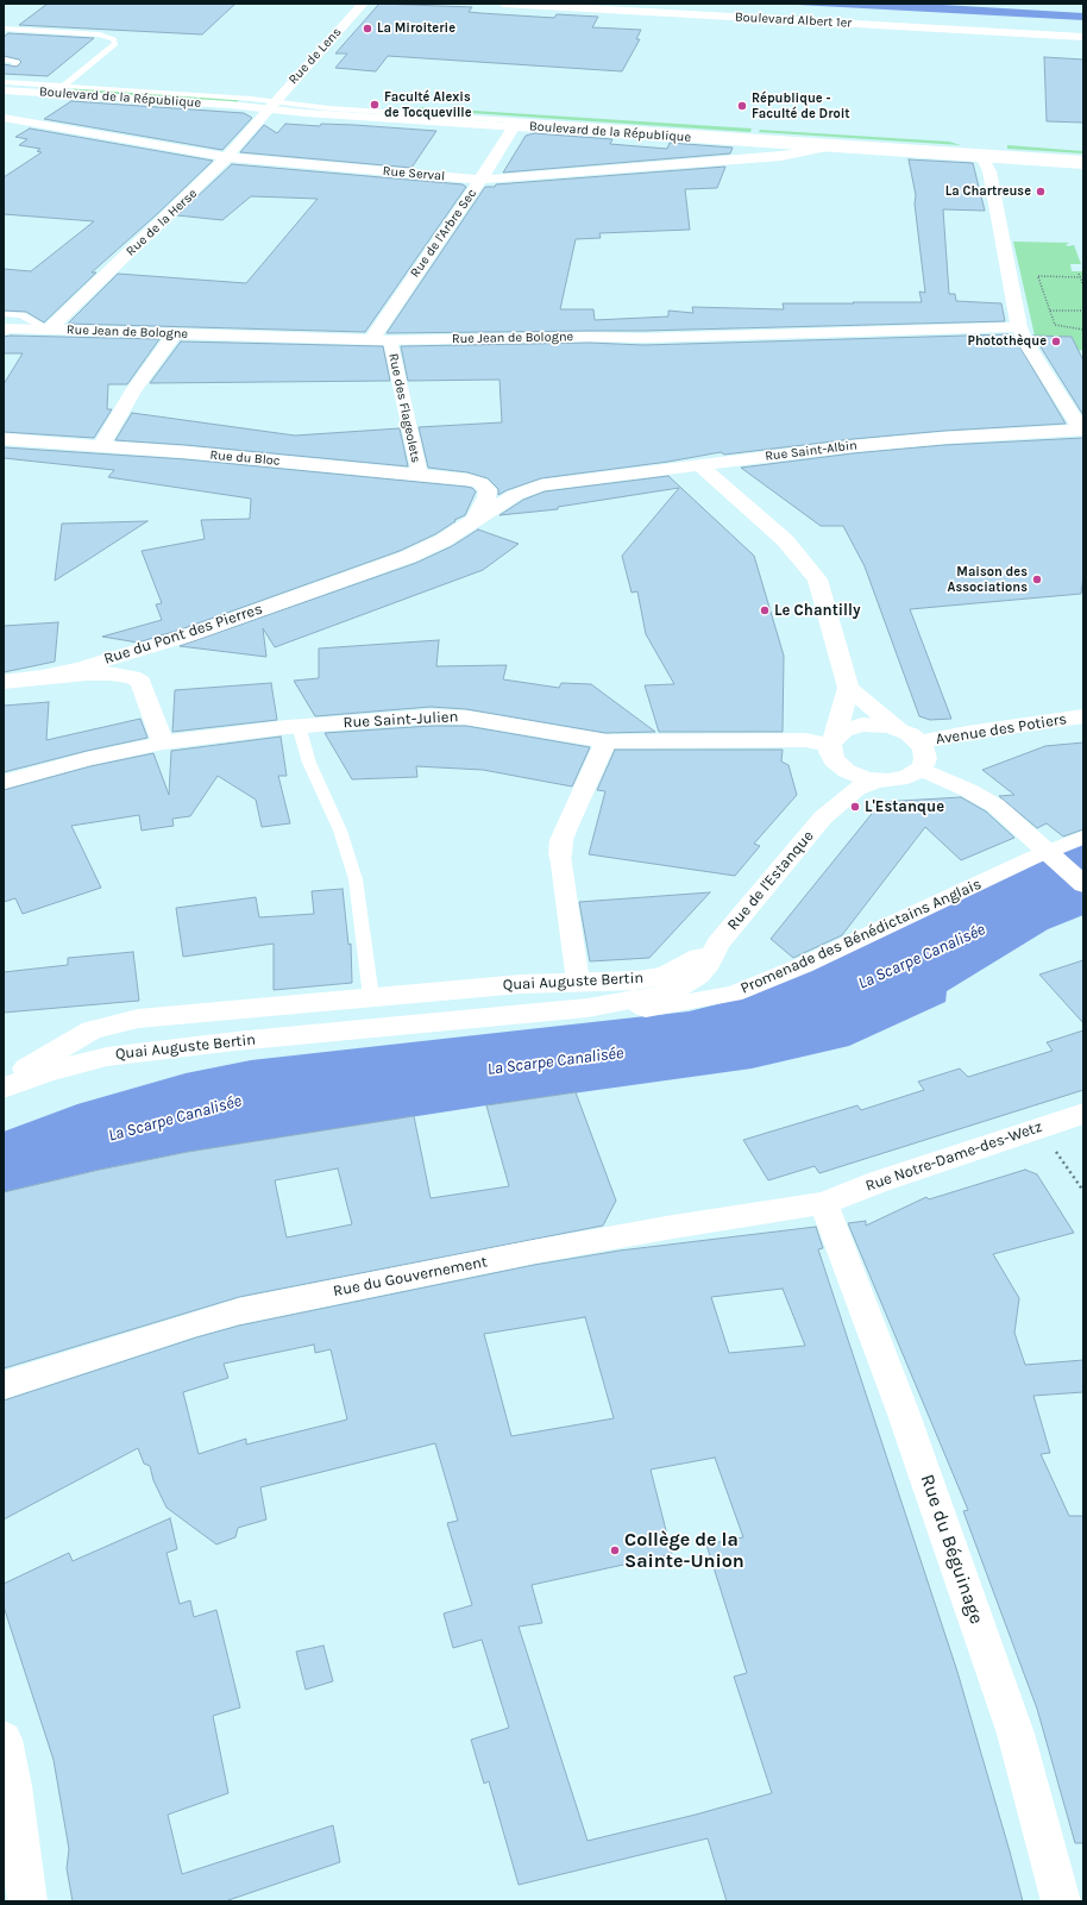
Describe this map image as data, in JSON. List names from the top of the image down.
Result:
{
  "streets": {
    "street": [
      "Boulevard Albert 1er",
      "Rue de Lens",
      "Boulevard de la République",
      "Rue Serval",
      "Rue de la Herse",
      "Rue de l'Arbre Sec",
      "Rue Jean de Bologne",
      "Rue des Flageolets",
      "Rue Saint-Albin",
      "Rue du Bloc",
      "Rue du Pont des Pierres",
      "Rue Saint-Julien",
      "Avenue des Potiers",
      "Rue de l'Estanque",
      "Promenade des Bénédictains Anglais",
      "Quai Auguste Bertin",
      "Rue Notre-Dame-des-Wetz",
      "Rue du Gouvernement",
      "Rue du Béguinage"
    ]
  },
  "crossings": [
    ["Rue de Lens", "Boulevard de la République"],
    ["Rue de Lens", "Rue de la Herse"],
    ["Boulevard de la République", "Rue Serval"],
    ["Boulevard de la République", "Rue de la Herse"],
    ["Boulevard de la République", "Rue de l'Arbre Sec"],
    ["Rue Serval", "Rue de la Herse"],
    ["Rue Serval", "Rue de l'Arbre Sec"],
    ["Rue de la Herse", "Rue Jean de Bologne"],
    ["Rue de l'Arbre Sec", "Rue Jean de Bologne"],
    ["Rue Jean de Bologne", "Rue des Flageolets"],
    ["Rue des Flageolets", "Rue du Bloc"],
    ["Rue Saint-Albin", "Rue du Pont des Pierres"],
    ["Rue du Bloc", "Rue du Pont des Pierres"],
    ["Rue du Pont des Pierres", "Rue Saint-Julien"],
    ["Rue Saint-Julien", "Avenue des Potiers"],
    ["Rue Saint-Julien", "Rue de l'Estanque"],
    ["Avenue des Potiers", "Rue de l'Estanque"],
    ["Rue de l'Estanque", "Quai Auguste Bertin"],
    ["Promenade des Bénédictains Anglais", "Quai Auguste Bertin"],
    ["Rue Notre-Dame-des-Wetz", "Rue du Gouvernement"],
    ["Rue Notre-Dame-des-Wetz", "Rue du Béguinage"],
    ["Rue du Gouvernement", "Rue du Béguinage"]
  ],
  "water": ["La Scarpe Canalisée"],
  "places": [
    "La Miroiterie",
    "Faculté Alexis de Tocqueville",
    "République - Faculté de Droit",
    "La Chartreuse",
    "Photothèque",
    "Maison des Associations",
    "Le Chantilly",
    "L'Estanque",
    "Collège de la Sainte-Union"
  ]
}
